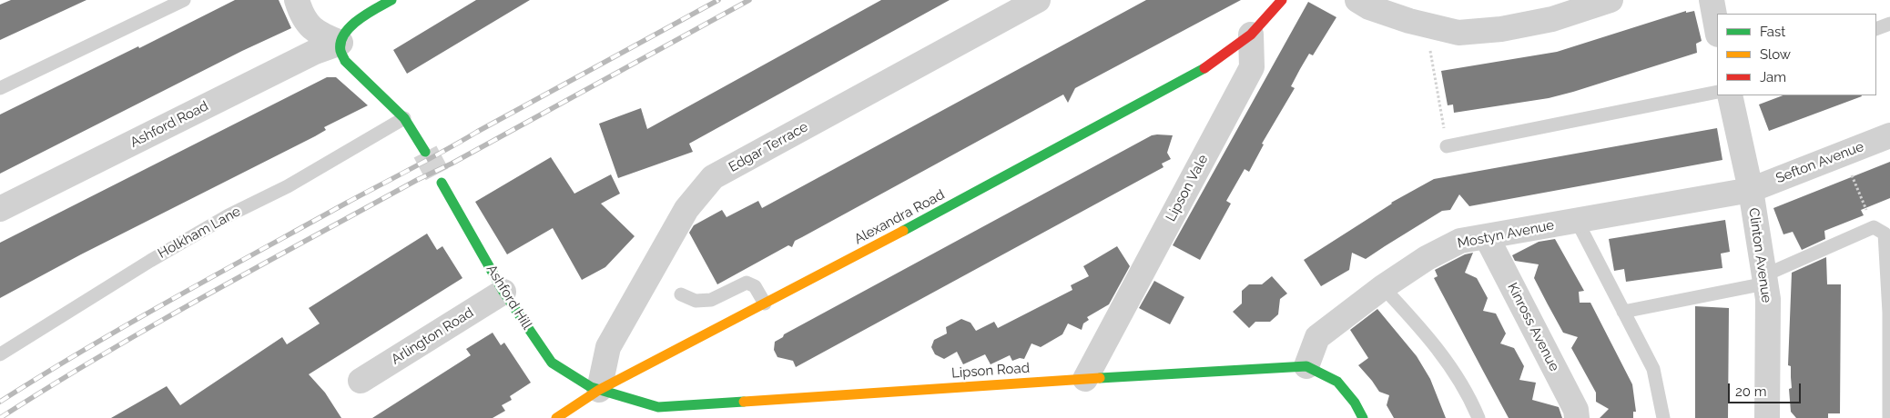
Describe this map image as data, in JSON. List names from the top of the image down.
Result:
{
  "streets": {
    "street": [
      "Ashford Road",
      "Edgar Terrace",
      "Sefton Avenue",
      "Lipson Vale",
      "Alexandra Road",
      "Mostyn Avenue",
      "Clinton Avenue",
      "Ashford Hill",
      "Kinross Avenue",
      "Arlington Road",
      "Lipson Road"
    ],
    "lane": ["Holkham Lane"]
  },
  "crossings": [
    ["Edgar Terrace", "Alexandra Road"],
    ["Edgar Terrace", "Ashford Hill"],
    ["Edgar Terrace", "Lipson Road"],
    ["Sefton Avenue", "Mostyn Avenue"],
    ["Sefton Avenue", "Clinton Avenue"],
    ["Lipson Vale", "Alexandra Road"],
    ["Lipson Vale", "Lipson Road"],
    ["Alexandra Road", "Ashford Hill"],
    ["Alexandra Road", "Lipson Road"],
    ["Mostyn Avenue", "Clinton Avenue"],
    ["Mostyn Avenue", "Kinross Avenue"],
    ["Mostyn Avenue", "Lipson Road"],
    ["Ashford Hill", "Arlington Road"],
    ["Ashford Hill", "Lipson Road"]
  ],
  "legend": ["Fast", "Slow", "Jam"],
  "scale_bar": "20 m"
}
